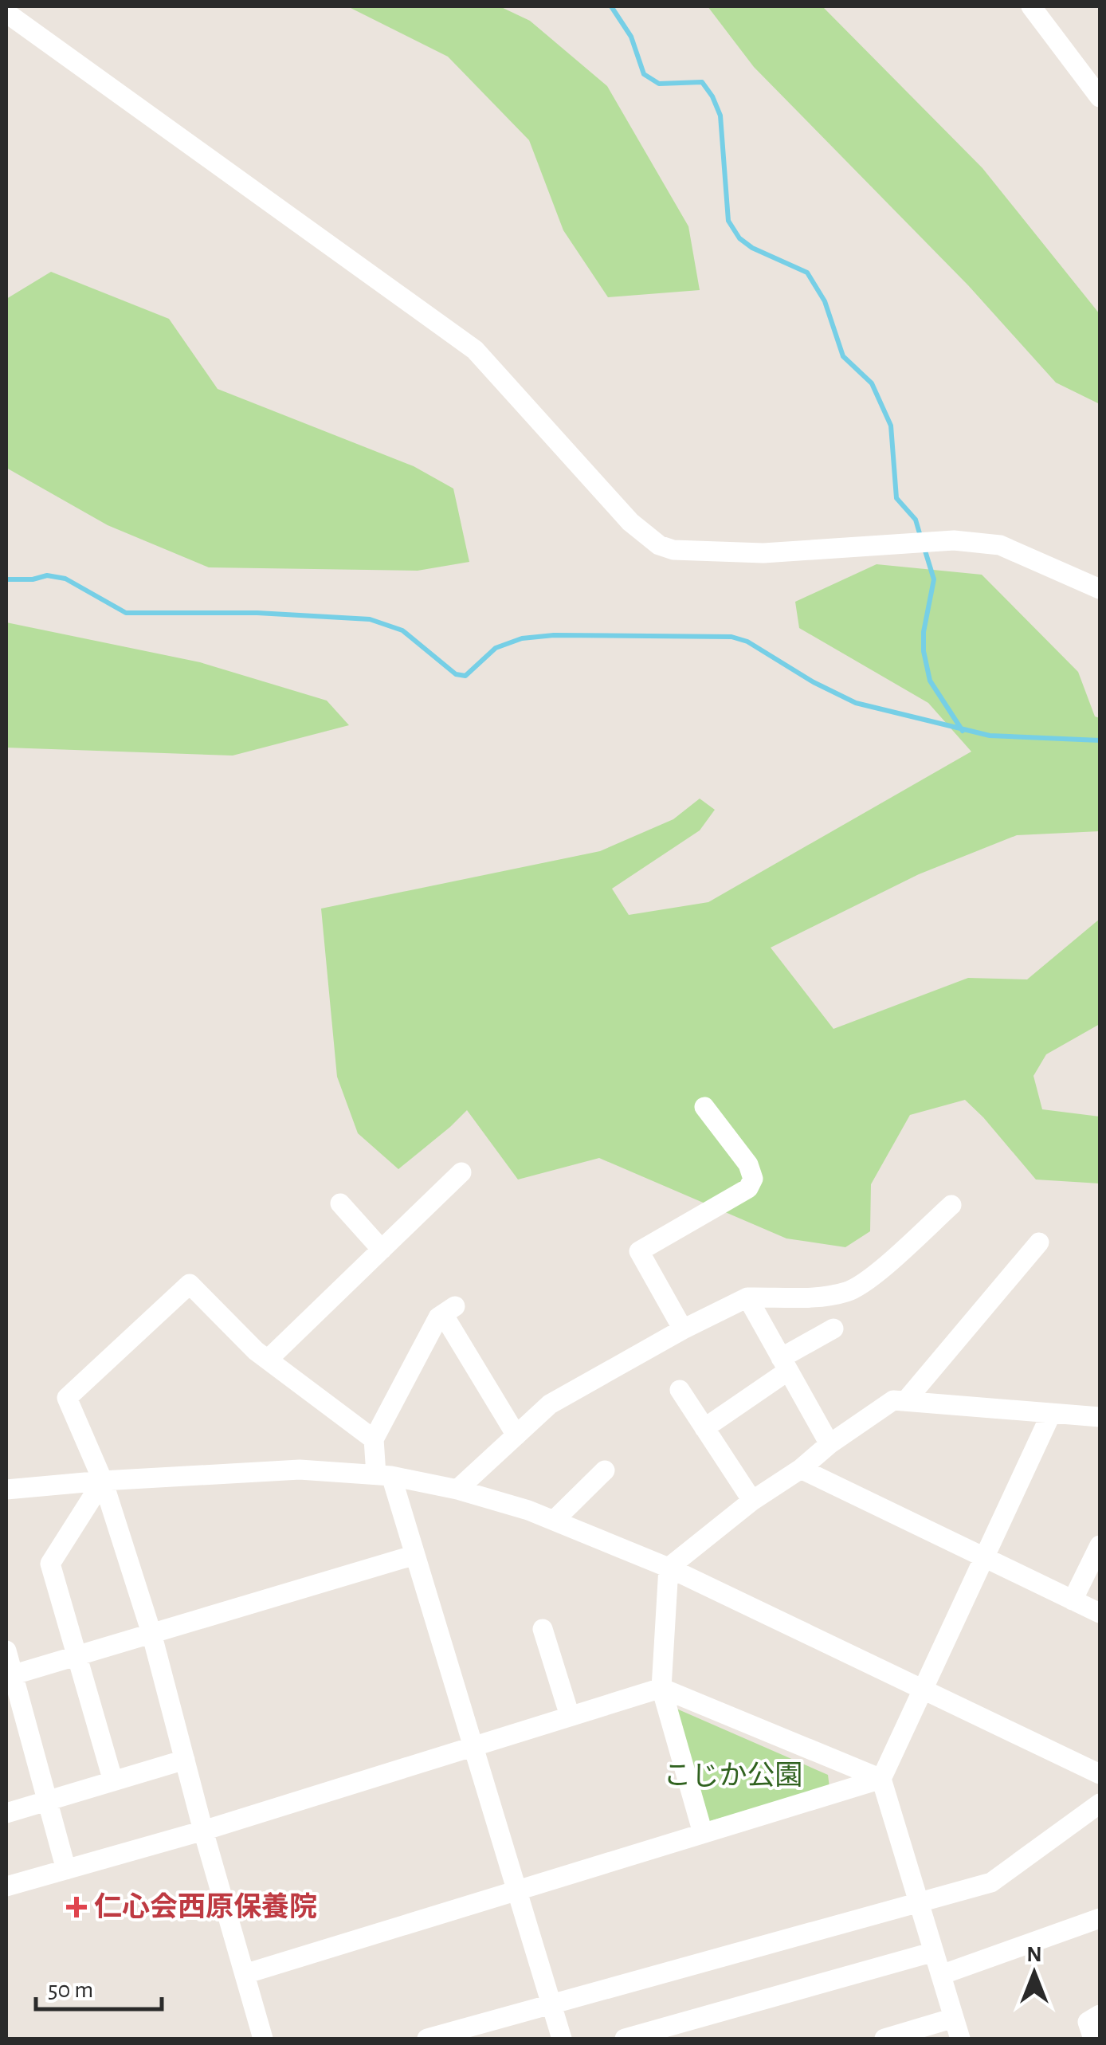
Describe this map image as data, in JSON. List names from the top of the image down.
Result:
{
  "parks": ["こじか公園"],
  "places": {
    "health": ["仁心会西原保養院"]
  },
  "scale_bar": "50 m",
  "north": "top"
}
